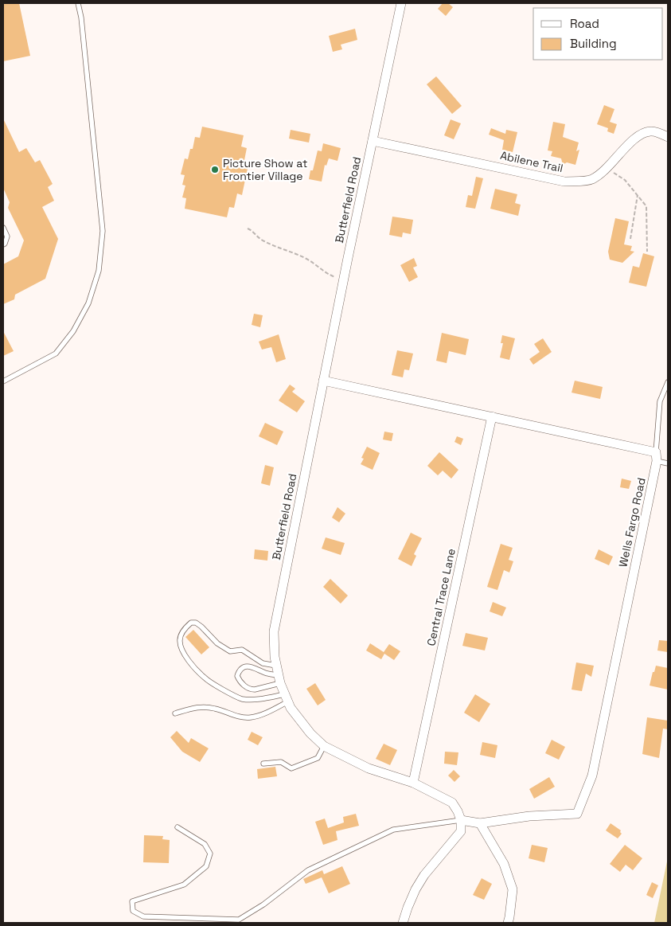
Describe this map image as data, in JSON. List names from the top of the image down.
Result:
{
  "streets": {
    "street": [
      "Abilene Trail",
      "Butterfield Road",
      "Wells Fargo Road",
      "Central Trace Lane"
    ]
  },
  "crossings": [
    ["Abilene Trail", "Butterfield Road"],
    ["Butterfield Road", "Wells Fargo Road"],
    ["Butterfield Road", "Central Trace Lane"]
  ],
  "places": ["Picture Show at Frontier Village"],
  "legend": ["Road", "Building"]
}
